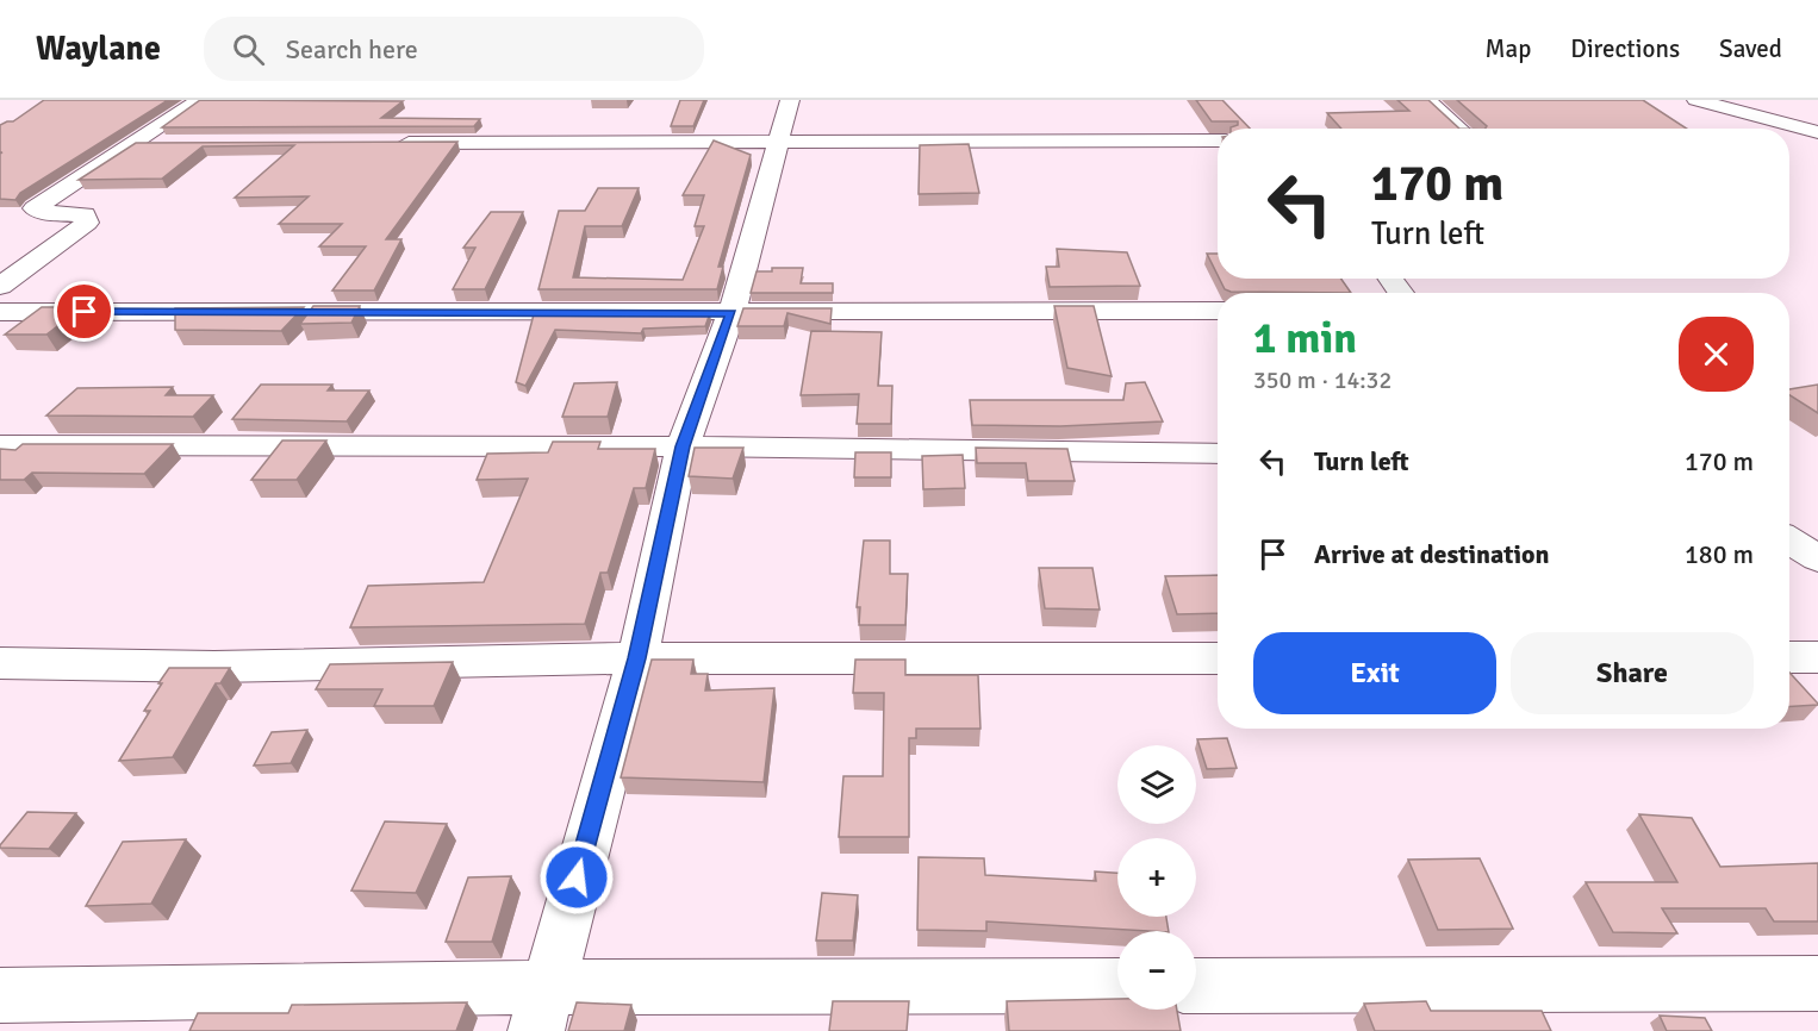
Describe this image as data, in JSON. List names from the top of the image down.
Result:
{
  "page": {
    "header": "Waylane",
    "search": "Search here",
    "nav": ["Map", "Directions", "Saved"],
    "turn": ["170 m", "Turn left"],
    "heading": ["1 min", "350 m · 14:32"],
    "list": [
      {
        "name": "Turn left",
        "value": "170 m"
      },
      {
        "name": "Arrive at destination",
        "value": "180 m"
      }
    ],
    "buttons": ["Exit", "Share"],
    "map_buttons": ["+", "−"]
  }
}
